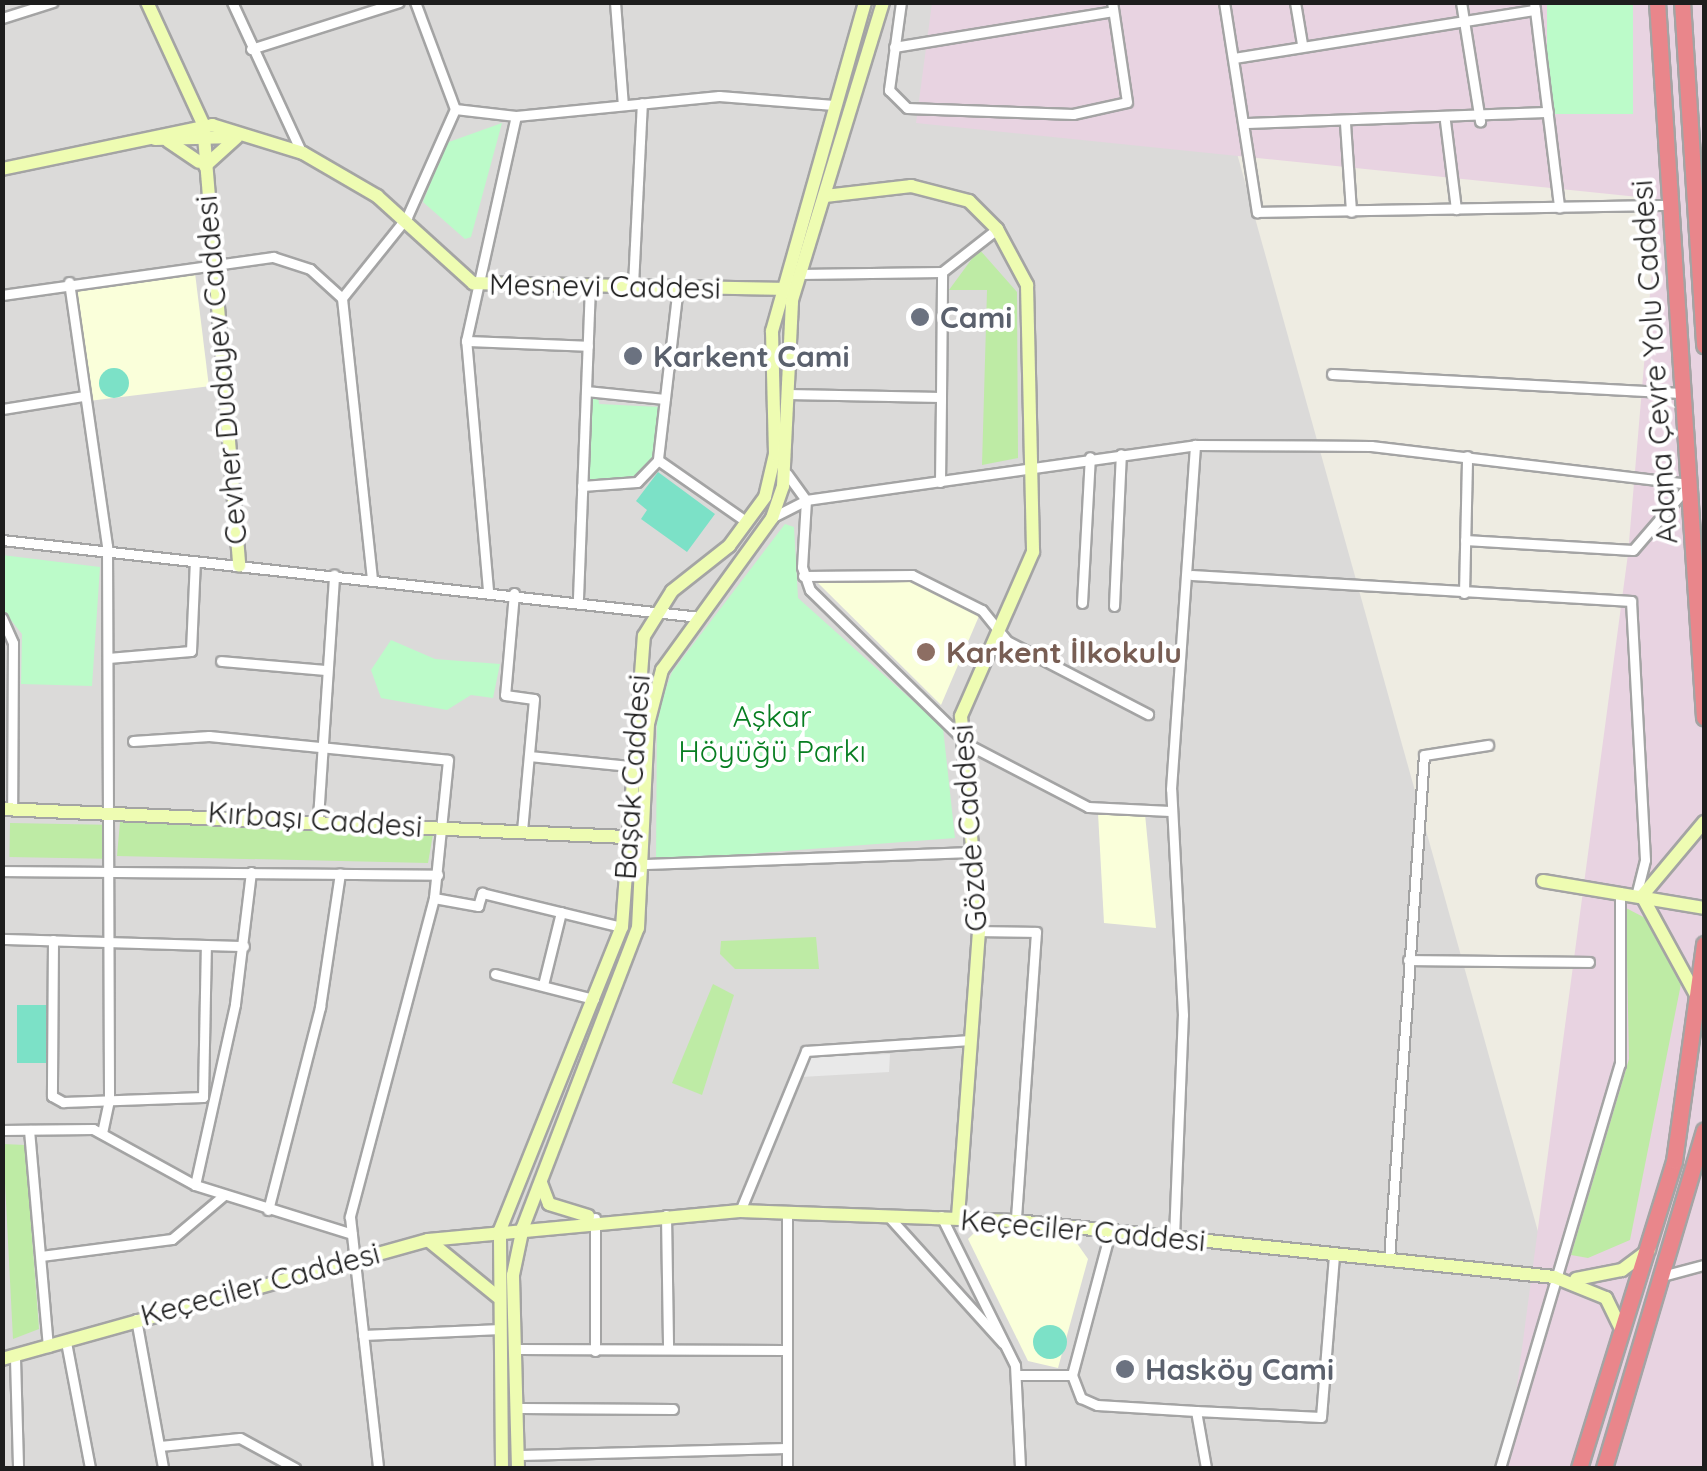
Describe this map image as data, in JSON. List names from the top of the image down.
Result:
{
  "streets": {
    "highway": ["Adana Çevre Yolu Caddesi"],
    "street": [
      "Mesnevi Caddesi",
      "Cevher Dudayev Caddesi",
      "Başak Caddesi",
      "Kırbaşı Caddesi",
      "Gözde Caddesi",
      "Keçeciler Caddesi"
    ]
  },
  "crossings": [
    ["Mesnevi Caddesi", "Cevher Dudayev Caddesi"],
    ["Mesnevi Caddesi", "Başak Caddesi"],
    ["Başak Caddesi", "Kırbaşı Caddesi"],
    ["Başak Caddesi", "Gözde Caddesi"],
    ["Başak Caddesi", "Keçeciler Caddesi"],
    ["Gözde Caddesi", "Keçeciler Caddesi"]
  ],
  "parks": ["Aşkar Höyüğü Parkı"],
  "places": [
    "Cami",
    "Karkent Cami",
    "Karkent İlkokulu",
    "Hasköy Cami"
  ]
}
